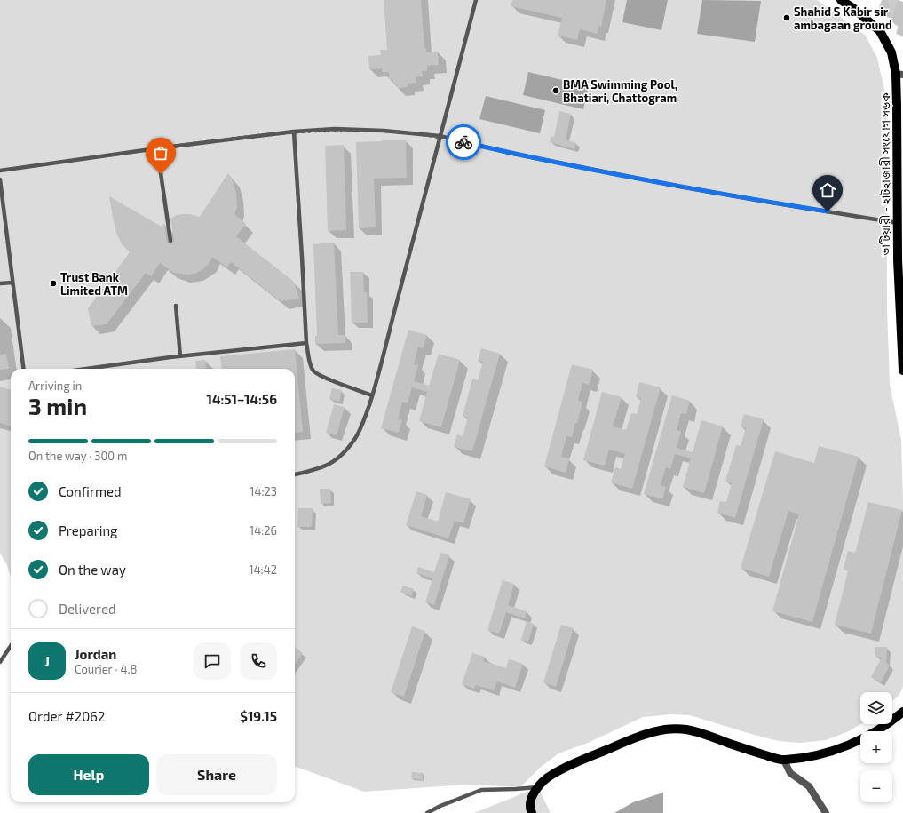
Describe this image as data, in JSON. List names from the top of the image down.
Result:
{
  "streets": {
    "main road": ["ভাটিয়ারী - হাটহাজারী সংযোগ সড়ক"]
  },
  "places": ["Shahid S Kabir sir ambagaan ground", "BMA Swimming Pool, Bhatiari, Chattogram", "Trust Bank Limited ATM"],
  "page": {
    "heading": ["3 min", "Arriving in", "14:51–14:56"],
    "panel": [
      "Jordan",
      "Courier · 4.8",
      "Order #2062",
      "$19.15"
    ],
    "bar": "On the way · 300 m",
    "list": [
      ["Confirmed", "14:23"],
      ["Preparing", "14:26"],
      ["On the way", "14:42"],
      "Delivered"
    ],
    "round": "J",
    "map_buttons": ["+", "−"],
    "buttons": ["Help", "Share"]
  }
}
